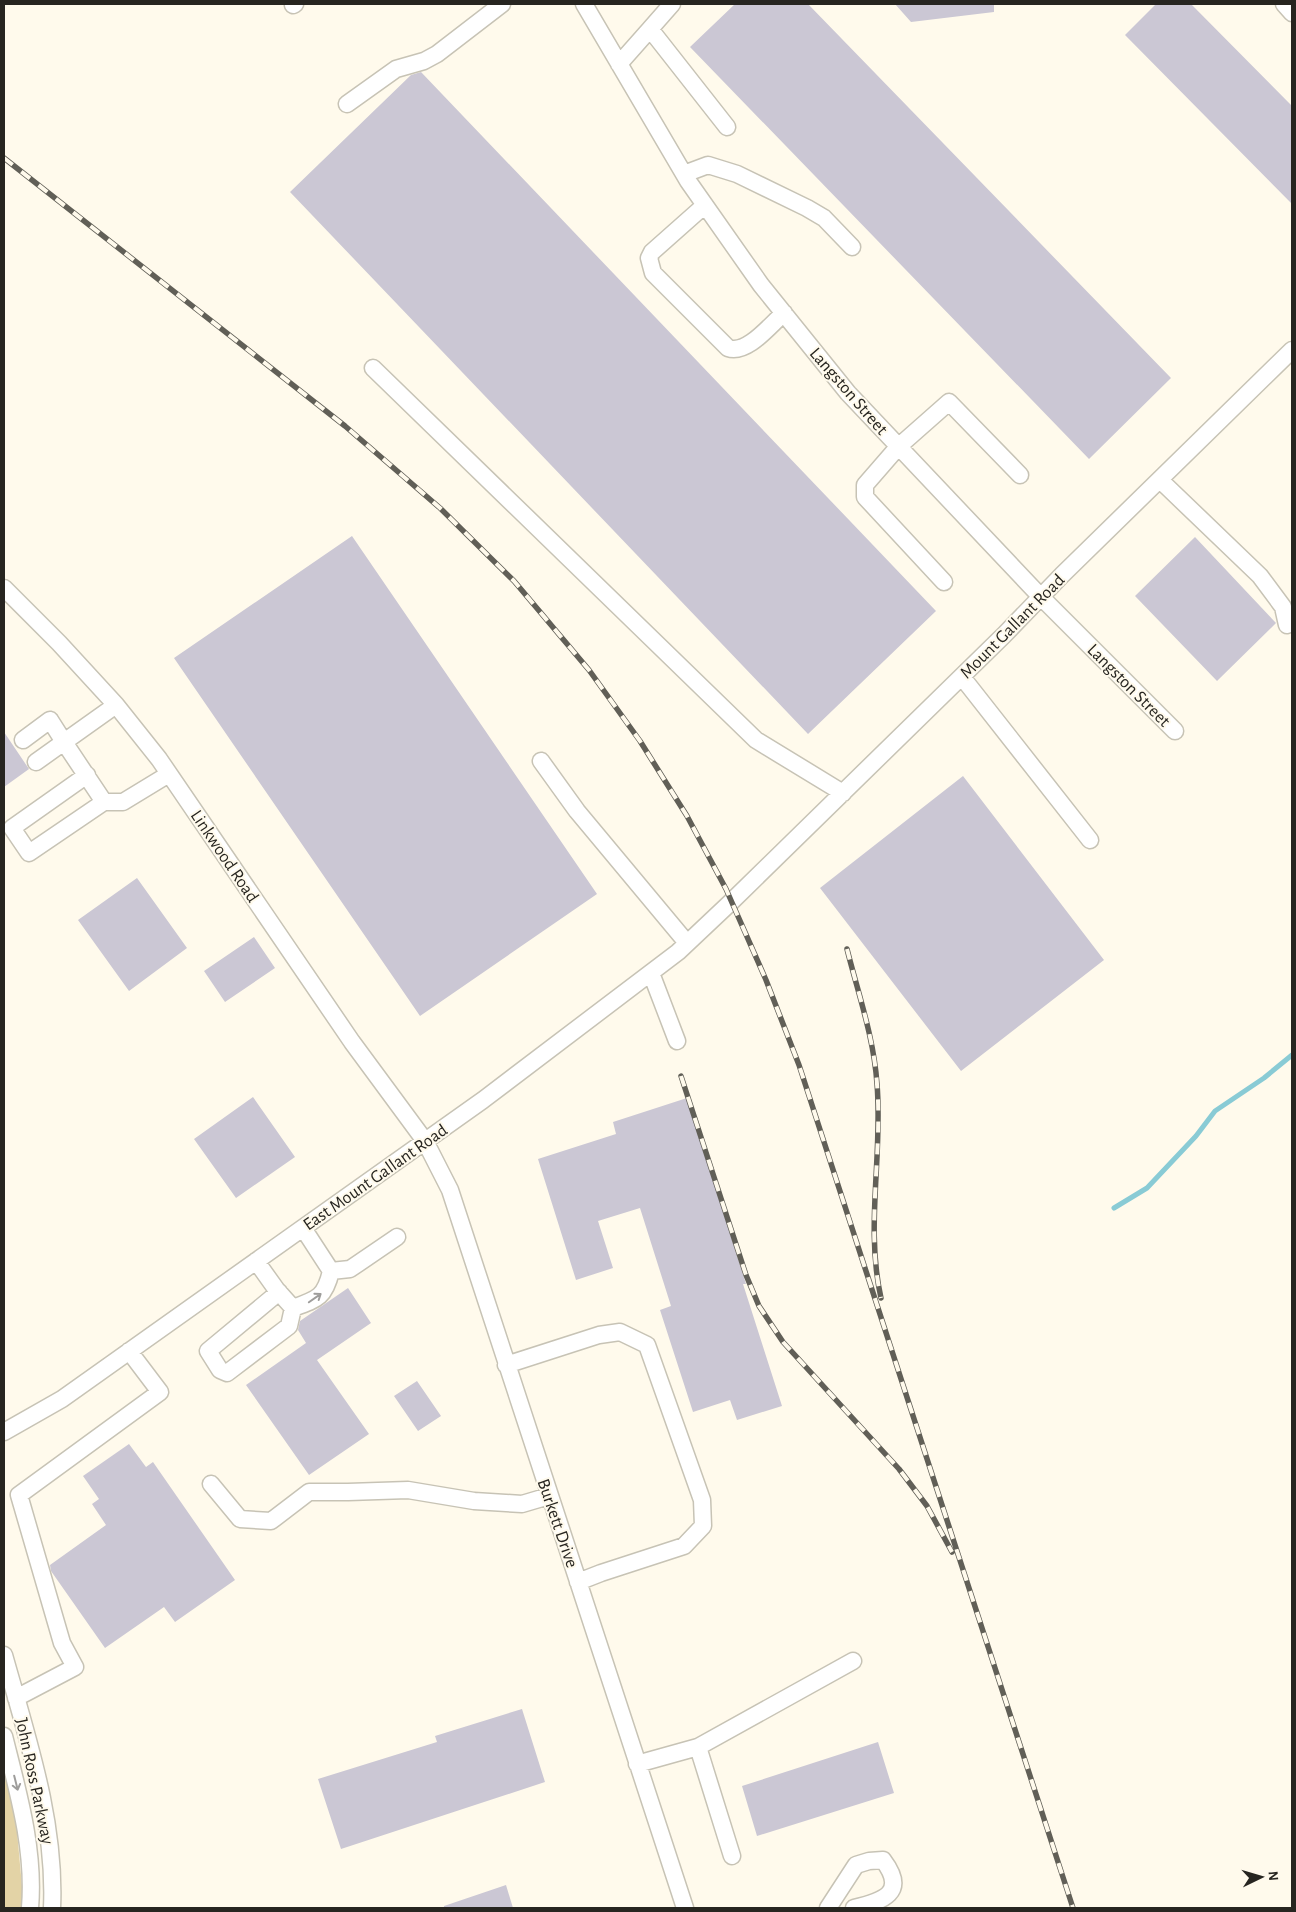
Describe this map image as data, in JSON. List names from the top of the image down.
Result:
{
  "streets": {
    "street": [
      "Langston Street",
      "Mount Gallant Road",
      "Linkwood Road",
      "East Mount Gallant Road",
      "Burkett Drive",
      "John Ross Parkway"
    ]
  },
  "crossings": [
    ["Langston Street", "Mount Gallant Road"],
    ["Mount Gallant Road", "East Mount Gallant Road"],
    ["Linkwood Road", "East Mount Gallant Road"],
    ["Linkwood Road", "Burkett Drive"],
    ["East Mount Gallant Road", "Burkett Drive"]
  ],
  "north": "right"
}
